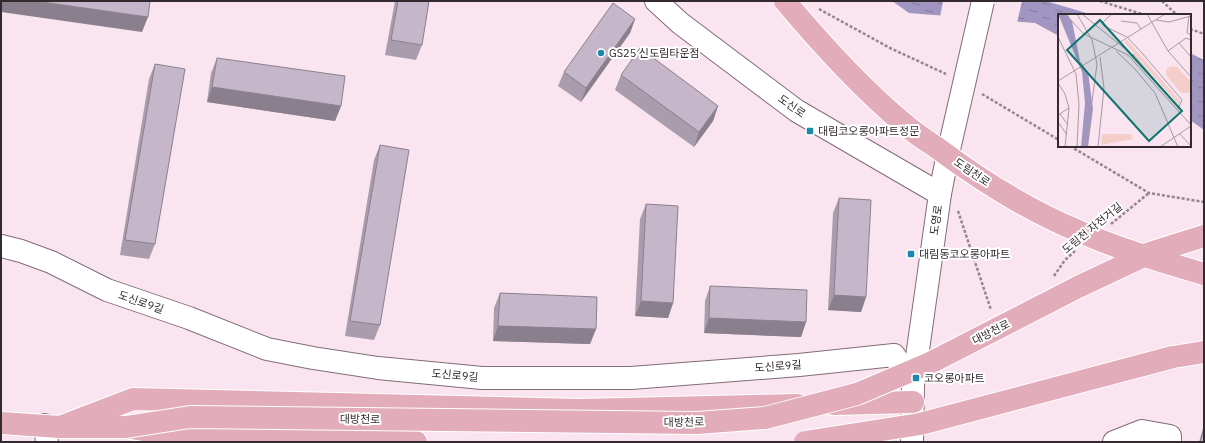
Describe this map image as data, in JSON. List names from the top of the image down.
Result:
{
  "streets": {
    "main road": ["도림천로", "대방천로"],
    "street": ["도신로", "도영로", "도신로9길"],
    "path": ["도림천 자전거길"]
  },
  "crossings": [
    ["도신로", "도영로"],
    ["도영로", "도신로9길"]
  ],
  "places": {
    "other": ["GS25 신도림타운점"],
    "transit": ["대림코오롱아파트정문", "대림동코오롱아파트", "코오롱아파트"]
  }
}
